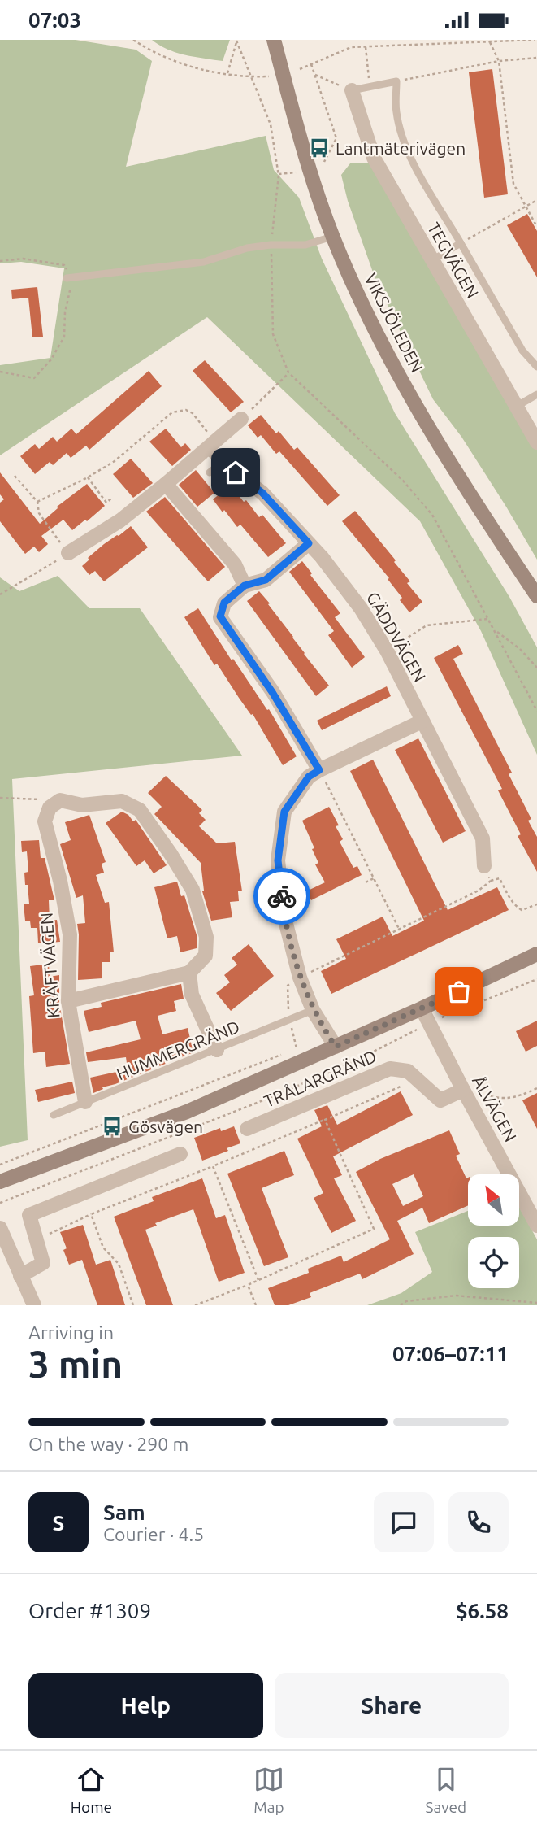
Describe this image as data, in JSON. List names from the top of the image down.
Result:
{
  "streets": {
    "main road": ["VIKSJÖLEDEN"],
    "street": [
      "TEGVÄGEN",
      "GÄDDVÄGEN",
      "KRÄFTVÄGEN",
      "TRÅLARGRÄND",
      "ÅLVÄGEN"
    ],
    "lane": ["HUMMERGRÄND"]
  },
  "crossings": [
    ["KRÄFTVÄGEN", "HUMMERGRÄND"],
    ["TRÅLARGRÄND", "ÅLVÄGEN"]
  ],
  "places": {
    "bus stop": ["Lantmäterivägen", "Gösvägen"]
  },
  "north": "top left",
  "page": {
    "status": "07:03",
    "heading": ["3 min", "Arriving in", "07:06–07:11"],
    "panel": [
      "Sam",
      "Courier · 4.5",
      "Order #1309",
      "$6.58"
    ],
    "bar": "On the way · 290 m",
    "round": "S",
    "buttons": ["Help", "Share"],
    "tabs": ["Home", "Map", "Saved"]
  }
}
